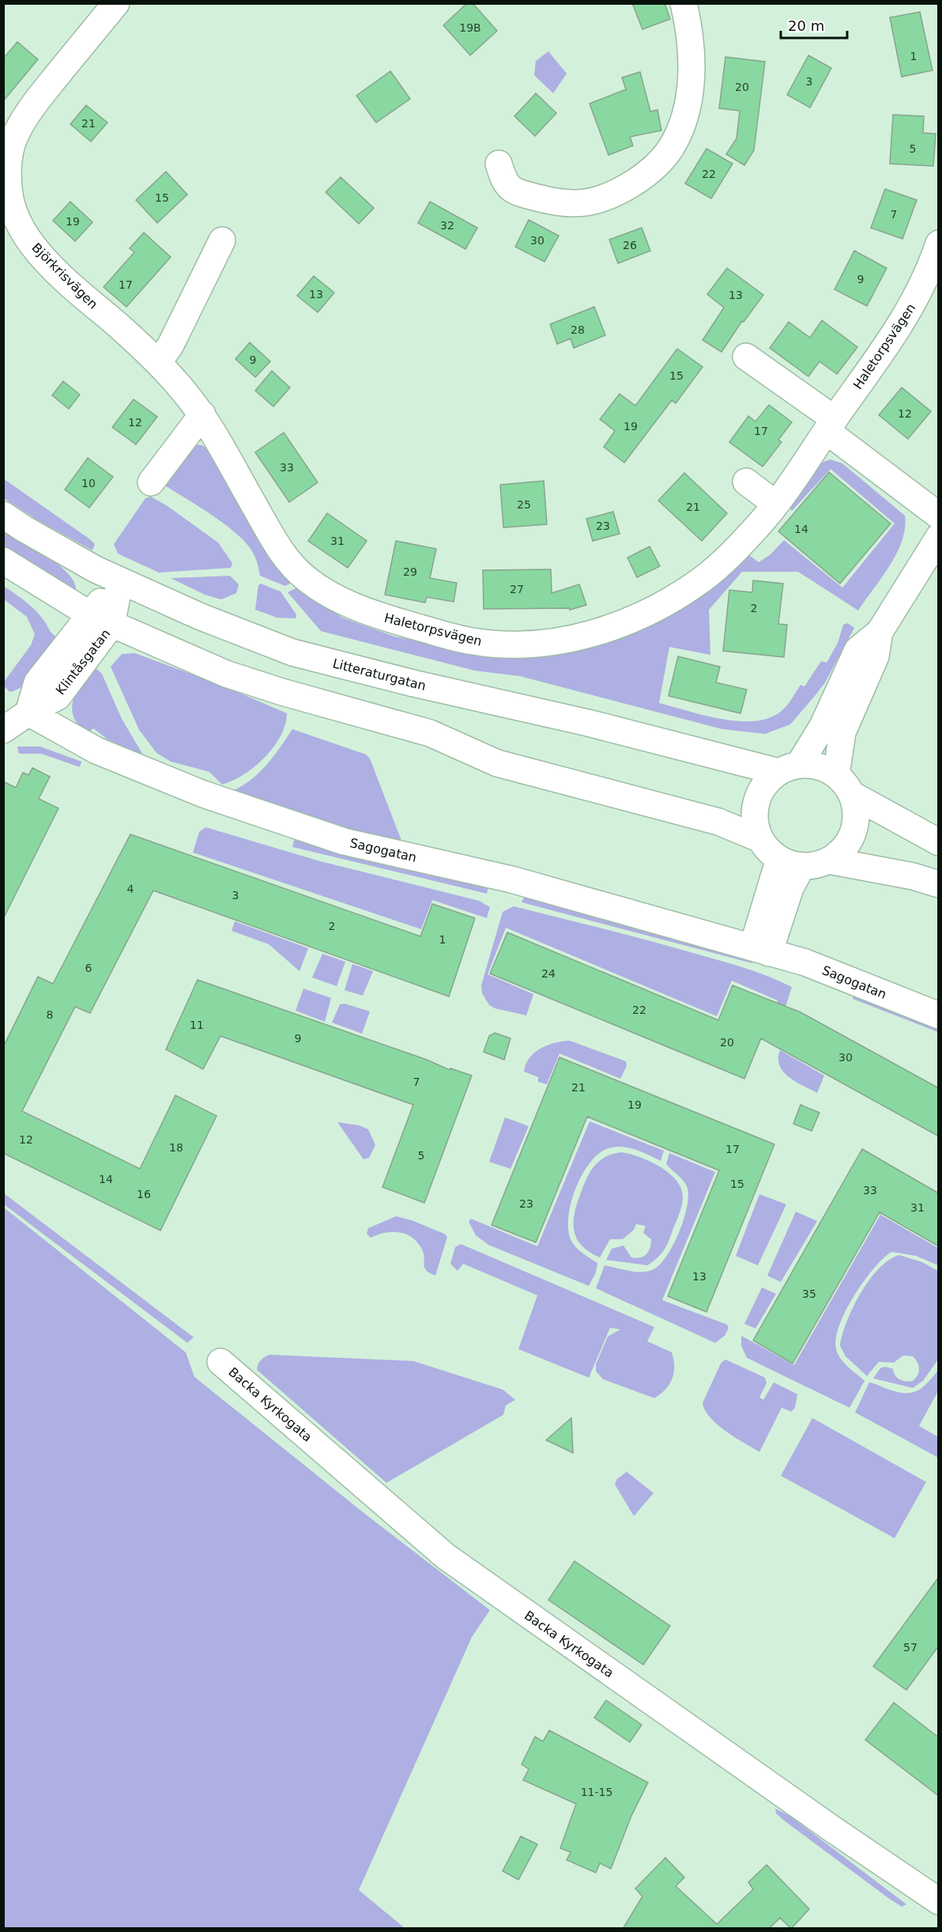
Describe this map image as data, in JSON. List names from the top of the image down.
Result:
{
  "streets": {
    "street": [
      "Björkrisvägen",
      "Haletorpsvägen",
      "Klintåsgatan",
      "Litteraturgatan",
      "Sagogatan",
      "Backa Kyrkogata"
    ]
  },
  "crossings": [
    ["Björkrisvägen", "Haletorpsvägen"],
    ["Klintåsgatan", "Litteraturgatan"],
    ["Klintåsgatan", "Sagogatan"]
  ],
  "house_numbers": [
    "19B",
    "1",
    "3",
    "20",
    "21",
    "5",
    "22",
    "15",
    "7",
    "19",
    "32",
    "30",
    "26",
    "9",
    "17",
    "13",
    "13",
    "28",
    "9",
    "15",
    "12",
    "12",
    "19",
    "17",
    "33",
    "10",
    "25",
    "21",
    "23",
    "14",
    "31",
    "29",
    "27",
    "2",
    "4",
    "3",
    "2",
    "1",
    "6",
    "24",
    "22",
    "8",
    "11",
    "9",
    "20",
    "30",
    "7",
    "21",
    "19",
    "12",
    "18",
    "17",
    "5",
    "14",
    "15",
    "33",
    "16",
    "23",
    "31",
    "13",
    "35",
    "57",
    "11-15"
  ],
  "scale_bar": "20 m"
}
